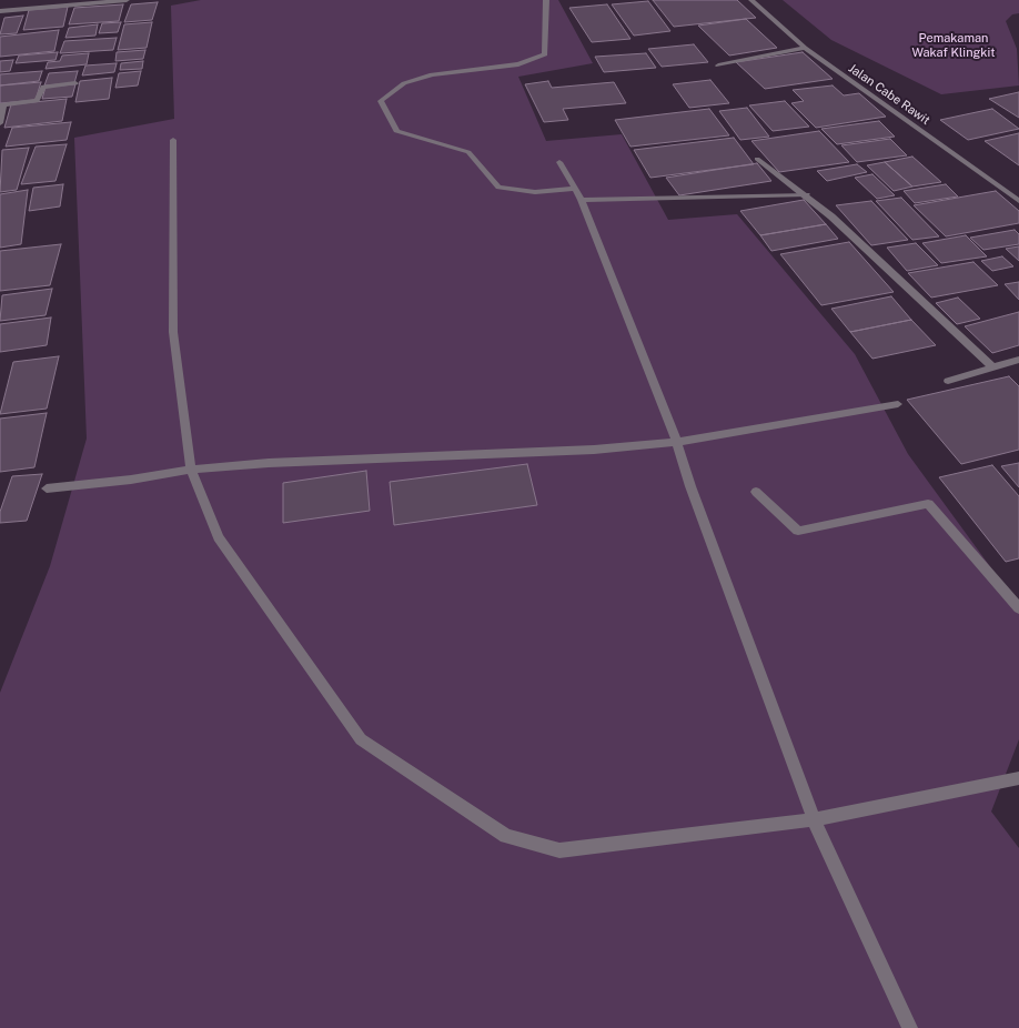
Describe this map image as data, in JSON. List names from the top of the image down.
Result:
{
  "streets": {
    "street": ["Jalan Cabe Rawit"]
  },
  "parks": ["Pemakaman Wakaf Klingkit"]
}
